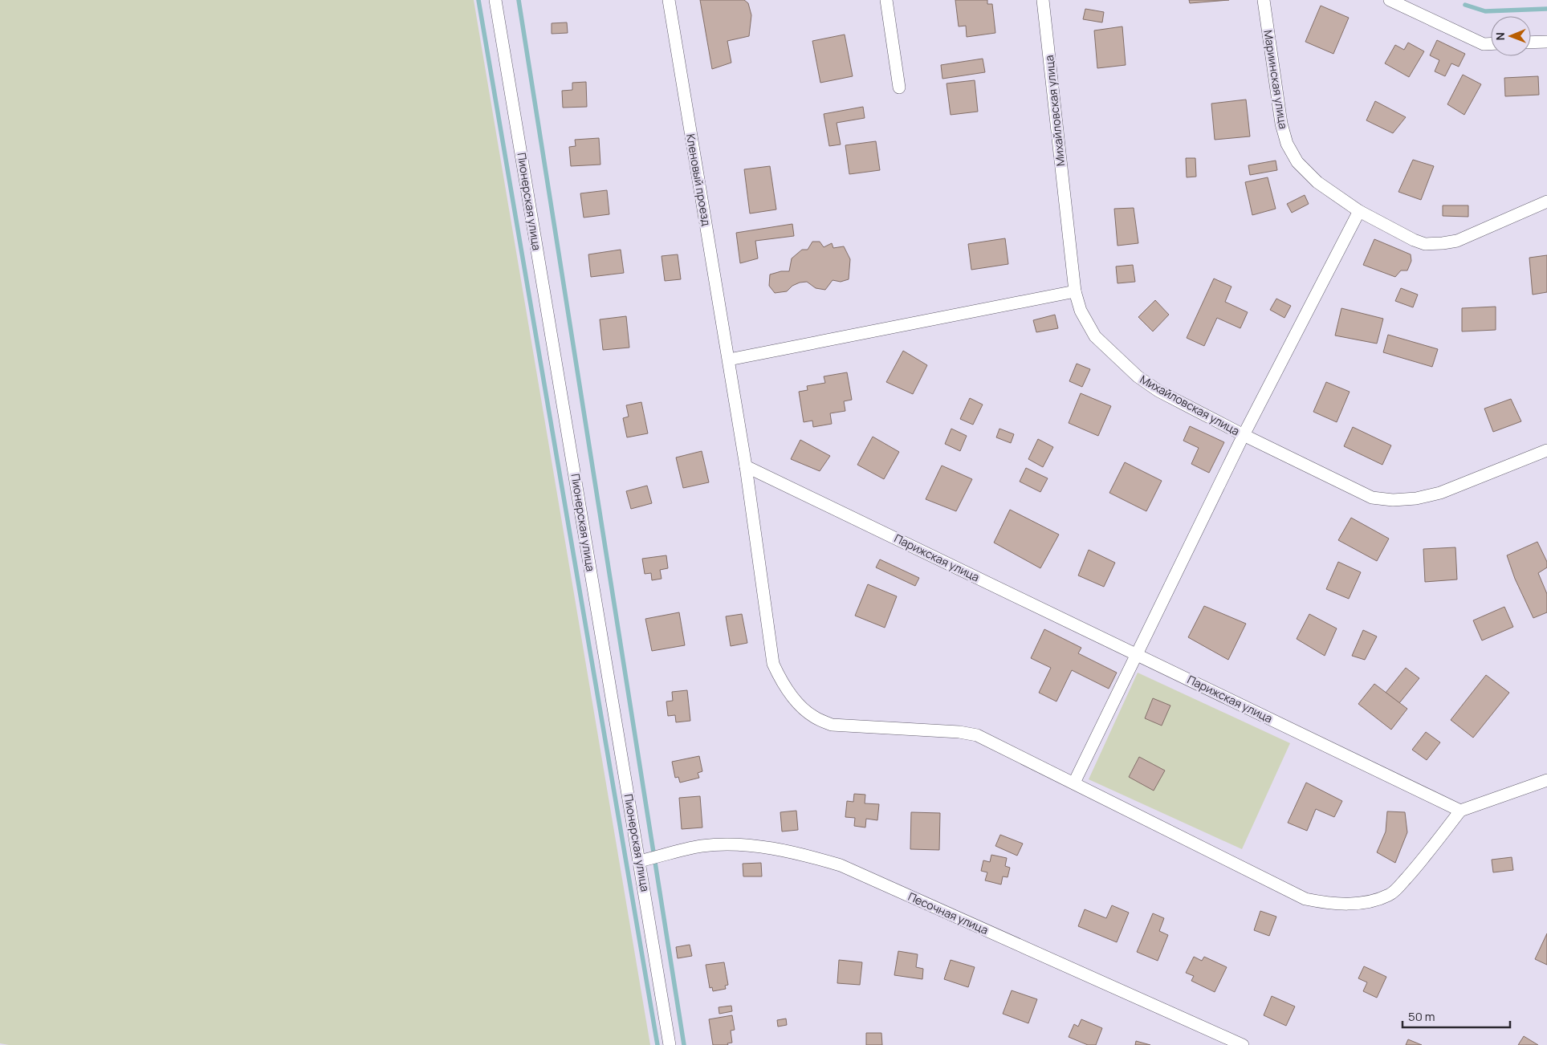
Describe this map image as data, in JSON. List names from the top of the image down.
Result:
{
  "streets": {
    "street": [
      "Мариинская улица",
      "Михайловская улица",
      "Кленовый проезд",
      "Пионерская улица",
      "Парижская улица",
      "Песочная улица"
    ]
  },
  "crossings": [
    ["Пионерская улица", "Песочная улица"]
  ],
  "scale_bar": "50 m",
  "north": "left"
}
